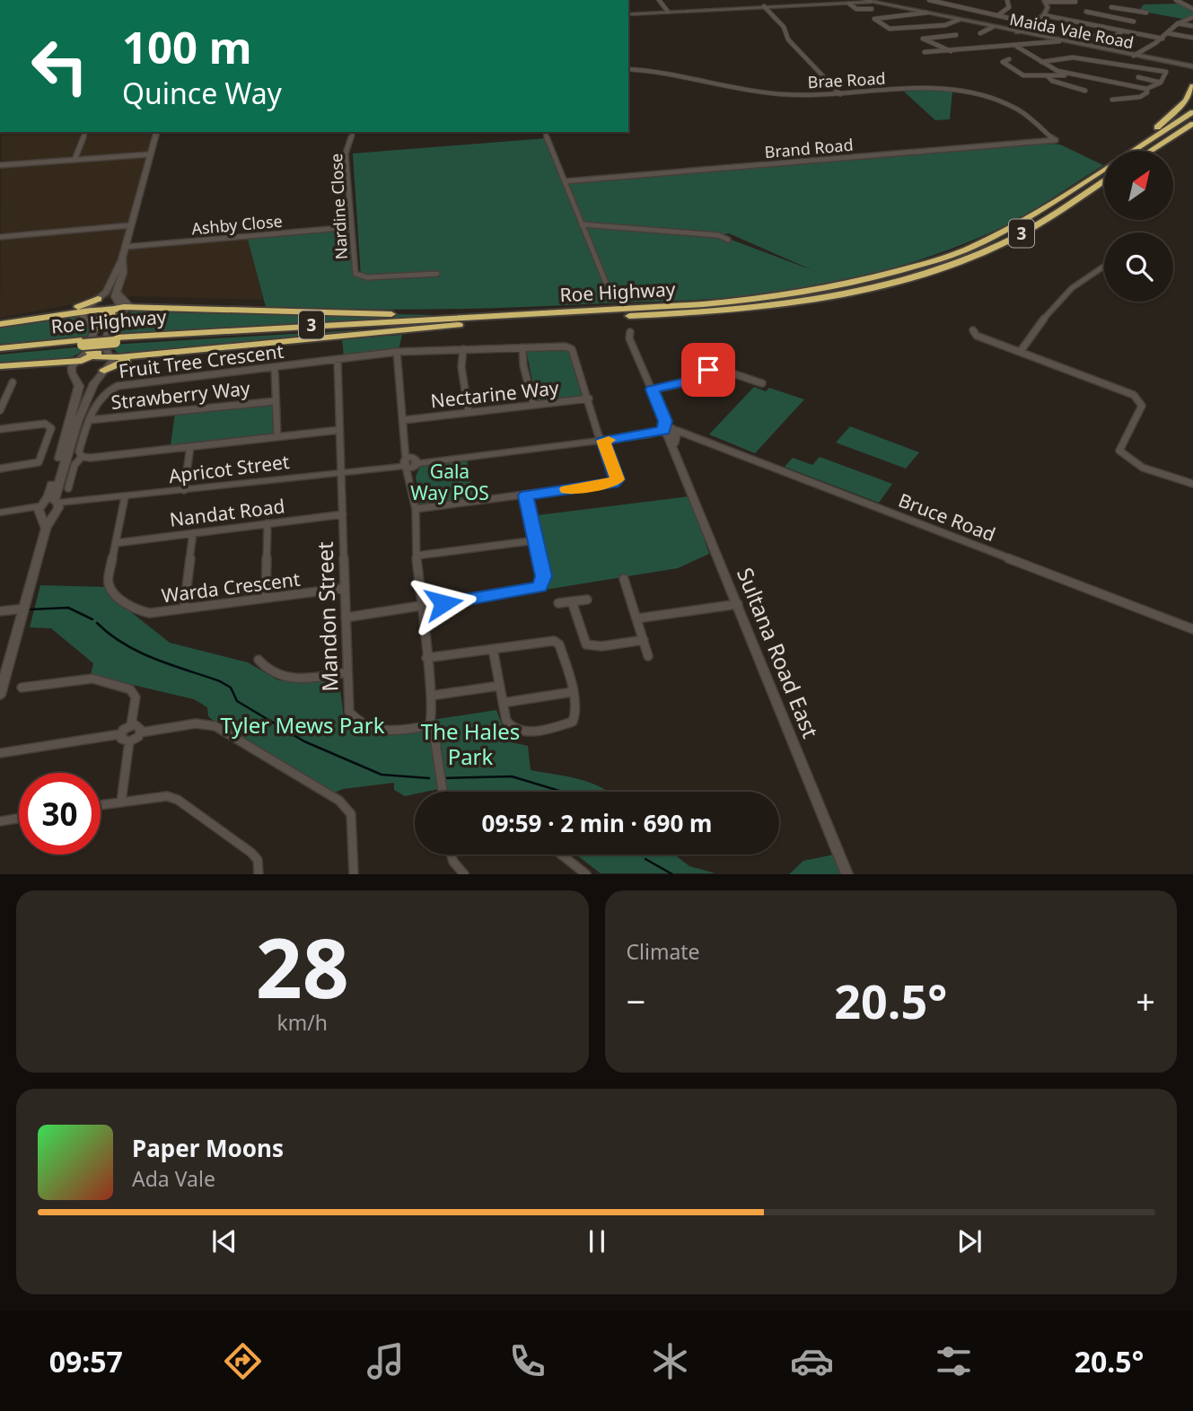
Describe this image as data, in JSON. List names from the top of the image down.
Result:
{
  "streets": {
    "highway": ["3", "Roe Highway"],
    "main road": ["Maida Vale Road"],
    "street": [
      "Brae Road",
      "Brand Road",
      "Nardine Close",
      "Ashby Close",
      "Fruit Tree Crescent",
      "Nectarine Way",
      "Strawberry Way",
      "Apricot Street",
      "Nandat Road",
      "Bruce Road",
      "Warda Crescent",
      "Mandon Street",
      "Sultana Road East"
    ]
  },
  "crossings": [
    ["Brae Road", "Brand Road"],
    ["Nardine Close", "Ashby Close"],
    ["Fruit Tree Crescent", "Nectarine Way"],
    ["Fruit Tree Crescent", "Strawberry Way"],
    ["Fruit Tree Crescent", "Apricot Street"],
    ["Fruit Tree Crescent", "Mandon Street"],
    ["Apricot Street", "Bruce Road"],
    ["Apricot Street", "Warda Crescent"],
    ["Apricot Street", "Mandon Street"],
    ["Apricot Street", "Sultana Road East"],
    ["Nandat Road", "Warda Crescent"],
    ["Nandat Road", "Mandon Street"],
    ["Bruce Road", "Sultana Road East"],
    ["Warda Crescent", "Mandon Street"]
  ],
  "parks": ["Gala Way POS", "Tyler Mews Park", "The Hales Park"],
  "north": "top right",
  "page": {
    "turn": ["100 m", "Quince Way"],
    "limit": "30",
    "trip": "09:59 · 2 min · 690 m",
    "tile": [
      ["28", "km/h"],
      "Climate"
    ],
    "heat": ["−", "20.5°", "+"],
    "song": ["Paper Moons", "Ada Vale"],
    "tabs": ["09:57", "20.5°"]
  }
}
